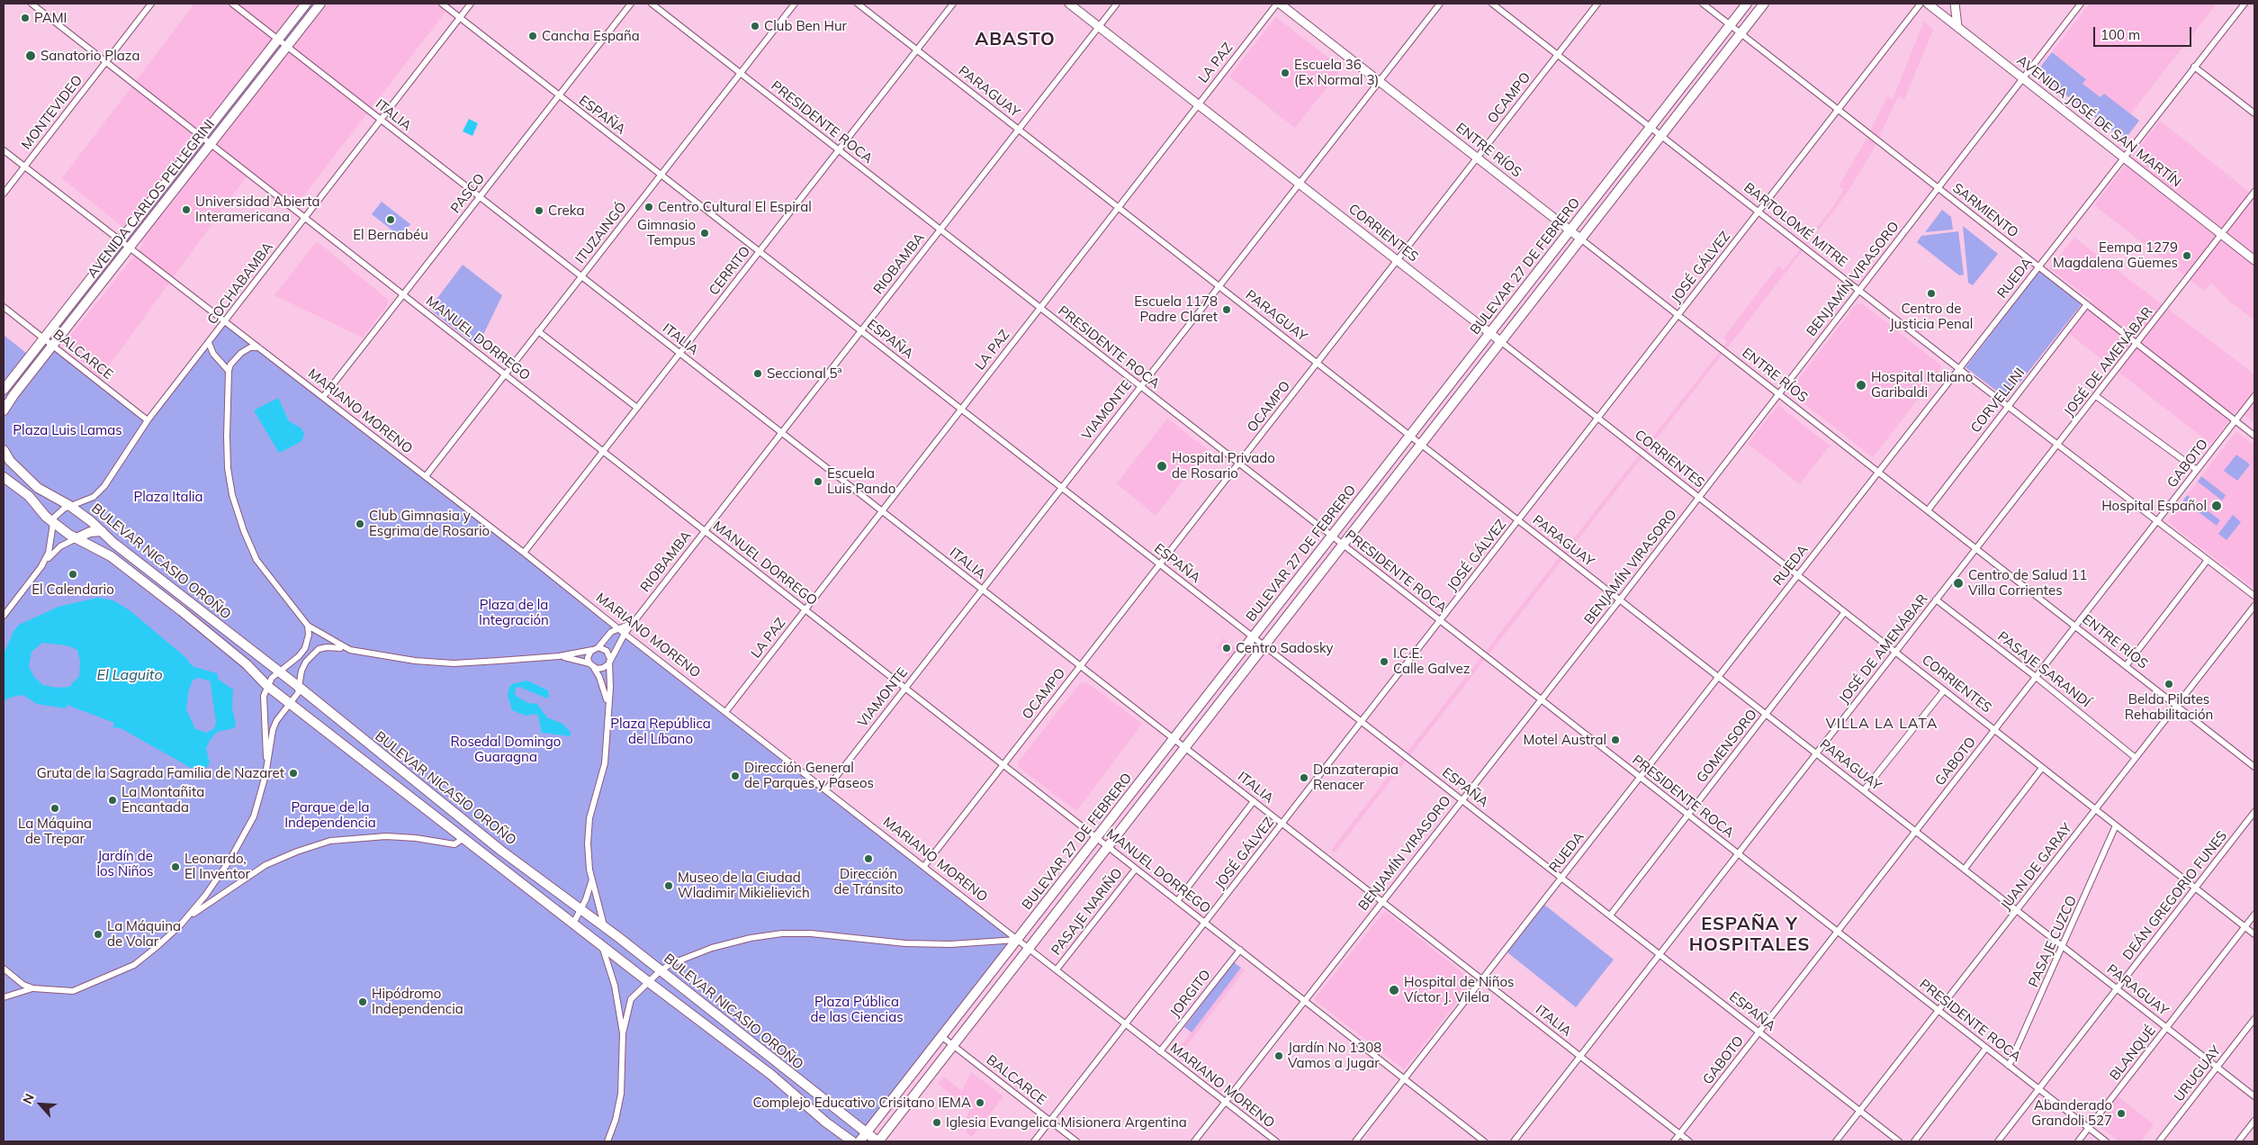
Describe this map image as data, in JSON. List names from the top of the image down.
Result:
{
  "streets": {
    "main road": [
      "AVENIDA JOSÉ DE SAN MARTÍN",
      "ENTRE RÍOS",
      "AVENIDA CARLOS PELLEGRINI",
      "CORRIENTES",
      "BULEVAR 27 DE FEBRERO",
      "BULEVAR NICASIO OROÑO"
    ],
    "street": [
      "LA PAZ",
      "PARAGUAY",
      "OCAMPO",
      "MONTEVIDEO",
      "ITALIA",
      "ESPAÑA",
      "PRESIDENTE ROCA",
      "PASCO",
      "SARMIENTO",
      "BARTOLOMÉ MITRE",
      "ITUZAINGÓ",
      "RIOBAMBA",
      "JOSÉ GÁLVEZ",
      "CERRITO",
      "RUEDA",
      "BENJAMÍN VIRASORO",
      "COCHABAMBA",
      "MANUEL DORREGO",
      "BALCARCE",
      "JOSÉ DE AMENÁBAR",
      "CORVELLINI",
      "VIAMONTE",
      "MARIANO MORENO",
      "GABOTO",
      "PASAJE SARANDÍ",
      "GOMENSORO",
      "JUAN DE GARAY",
      "DEÁN GREGORIO FUNES",
      "PASAJE NARIÑO",
      "PASAJE CUZCO",
      "JORGITO",
      "BLANQUÉ",
      "URUGUAY"
    ]
  },
  "crossings": [
    ["LA PAZ", "PARAGUAY"],
    ["LA PAZ", "ITALIA"],
    ["LA PAZ", "ESPAÑA"],
    ["LA PAZ", "PRESIDENTE ROCA"],
    ["LA PAZ", "CORRIENTES"],
    ["LA PAZ", "MANUEL DORREGO"],
    ["LA PAZ", "MARIANO MORENO"],
    ["PARAGUAY", "OCAMPO"],
    ["PARAGUAY", "RIOBAMBA"],
    ["PARAGUAY", "BULEVAR 27 DE FEBRERO"],
    ["PARAGUAY", "JOSÉ GÁLVEZ"],
    ["PARAGUAY", "CERRITO"],
    ["PARAGUAY", "RUEDA"],
    ["PARAGUAY", "BENJAMÍN VIRASORO"],
    ["PARAGUAY", "JOSÉ DE AMENÁBAR"],
    ["PARAGUAY", "VIAMONTE"],
    ["PARAGUAY", "GABOTO"],
    ["PARAGUAY", "GOMENSORO"],
    ["PARAGUAY", "JUAN DE GARAY"],
    ["PARAGUAY", "DEÁN GREGORIO FUNES"],
    ["PARAGUAY", "PASAJE CUZCO"],
    ["PARAGUAY", "BLANQUÉ"],
    ["PARAGUAY", "URUGUAY"],
    ["OCAMPO", "ITALIA"],
    ["OCAMPO", "ESPAÑA"],
    ["OCAMPO", "PRESIDENTE ROCA"],
    ["OCAMPO", "ENTRE RÍOS"],
    ["OCAMPO", "BARTOLOMÉ MITRE"],
    ["OCAMPO", "CORRIENTES"],
    ["OCAMPO", "MANUEL DORREGO"],
    ["OCAMPO", "MARIANO MORENO"],
    ["MONTEVIDEO", "MANUEL DORREGO"],
    ["MONTEVIDEO", "MARIANO MORENO"],
    ["ITALIA", "PASCO"],
    ["ITALIA", "AVENIDA CARLOS PELLEGRINI"],
    ["ITALIA", "ITUZAINGÓ"],
    ["ITALIA", "RIOBAMBA"],
    ["ITALIA", "BULEVAR 27 DE FEBRERO"],
    ["ITALIA", "JOSÉ GÁLVEZ"],
    ["ITALIA", "CERRITO"],
    ["ITALIA", "RUEDA"],
    ["ITALIA", "BENJAMÍN VIRASORO"],
    ["ITALIA", "COCHABAMBA"],
    ["ITALIA", "JOSÉ DE AMENÁBAR"],
    ["ITALIA", "VIAMONTE"],
    ["ITALIA", "GABOTO"],
    ["ESPAÑA", "PASCO"],
    ["ESPAÑA", "ITUZAINGÓ"],
    ["ESPAÑA", "RIOBAMBA"],
    ["ESPAÑA", "BULEVAR 27 DE FEBRERO"],
    ["ESPAÑA", "JOSÉ GÁLVEZ"],
    ["ESPAÑA", "CERRITO"],
    ["ESPAÑA", "RUEDA"],
    ["ESPAÑA", "BENJAMÍN VIRASORO"],
    ["ESPAÑA", "COCHABAMBA"],
    ["ESPAÑA", "JOSÉ DE AMENÁBAR"],
    ["ESPAÑA", "VIAMONTE"],
    ["ESPAÑA", "GABOTO"],
    ["ESPAÑA", "GOMENSORO"],
    ["ESPAÑA", "JUAN DE GARAY"],
    ["AVENIDA JOSÉ DE SAN MARTÍN", "RUEDA"],
    ["AVENIDA JOSÉ DE SAN MARTÍN", "BENJAMÍN VIRASORO"],
    ["AVENIDA JOSÉ DE SAN MARTÍN", "JOSÉ DE AMENÁBAR"],
    ["PRESIDENTE ROCA", "ITUZAINGÓ"],
    ["PRESIDENTE ROCA", "RIOBAMBA"],
    ["PRESIDENTE ROCA", "BULEVAR 27 DE FEBRERO"],
    ["PRESIDENTE ROCA", "JOSÉ GÁLVEZ"],
    ["PRESIDENTE ROCA", "CERRITO"],
    ["PRESIDENTE ROCA", "RUEDA"],
    ["PRESIDENTE ROCA", "BENJAMÍN VIRASORO"],
    ["PRESIDENTE ROCA", "JOSÉ DE AMENÁBAR"],
    ["PRESIDENTE ROCA", "VIAMONTE"],
    ["PRESIDENTE ROCA", "GABOTO"],
    ["PRESIDENTE ROCA", "GOMENSORO"],
    ["PRESIDENTE ROCA", "JUAN DE GARAY"],
    ["PRESIDENTE ROCA", "DEÁN GREGORIO FUNES"],
    ["PRESIDENTE ROCA", "PASAJE CUZCO"],
    ["PRESIDENTE ROCA", "BLANQUÉ"],
    ["ENTRE RÍOS", "BULEVAR 27 DE FEBRERO"],
    ["ENTRE RÍOS", "JOSÉ GÁLVEZ"],
    ["ENTRE RÍOS", "RUEDA"],
    ["ENTRE RÍOS", "BENJAMÍN VIRASORO"],
    ["ENTRE RÍOS", "JOSÉ DE AMENÁBAR"],
    ["ENTRE RÍOS", "CORVELLINI"],
    ["ENTRE RÍOS", "VIAMONTE"],
    ["ENTRE RÍOS", "GABOTO"],
    ["ENTRE RÍOS", "JUAN DE GARAY"],
    ["PASCO", "MANUEL DORREGO"],
    ["PASCO", "MARIANO MORENO"],
    ["AVENIDA CARLOS PELLEGRINI", "MANUEL DORREGO"],
    ["AVENIDA CARLOS PELLEGRINI", "BALCARCE"],
    ["AVENIDA CARLOS PELLEGRINI", "MARIANO MORENO"],
    ["SARMIENTO", "BULEVAR 27 DE FEBRERO"],
    ["SARMIENTO", "JOSÉ GÁLVEZ"],
    ["SARMIENTO", "RUEDA"],
    ["SARMIENTO", "BENJAMÍN VIRASORO"],
    ["SARMIENTO", "JOSÉ DE AMENÁBAR"],
    ["SARMIENTO", "CORVELLINI"],
    ["SARMIENTO", "GABOTO"],
    ["BARTOLOMÉ MITRE", "BULEVAR 27 DE FEBRERO"],
    ["BARTOLOMÉ MITRE", "JOSÉ GÁLVEZ"],
    ["BARTOLOMÉ MITRE", "RUEDA"],
    ["BARTOLOMÉ MITRE", "BENJAMÍN VIRASORO"],
    ["BARTOLOMÉ MITRE", "JOSÉ DE AMENÁBAR"],
    ["BARTOLOMÉ MITRE", "CORVELLINI"],
    ["BARTOLOMÉ MITRE", "GABOTO"],
    ["ITUZAINGÓ", "MANUEL DORREGO"],
    ["ITUZAINGÓ", "MARIANO MORENO"],
    ["CORRIENTES", "RIOBAMBA"],
    ["CORRIENTES", "BULEVAR 27 DE FEBRERO"],
    ["CORRIENTES", "JOSÉ GÁLVEZ"],
    ["CORRIENTES", "RUEDA"],
    ["CORRIENTES", "BENJAMÍN VIRASORO"],
    ["CORRIENTES", "JOSÉ DE AMENÁBAR"],
    ["CORRIENTES", "VIAMONTE"],
    ["CORRIENTES", "GABOTO"],
    ["CORRIENTES", "GOMENSORO"],
    ["CORRIENTES", "JUAN DE GARAY"],
    ["CORRIENTES", "DEÁN GREGORIO FUNES"],
    ["CORRIENTES", "PASAJE CUZCO"],
    ["CORRIENTES", "BLANQUÉ"],
    ["RIOBAMBA", "MANUEL DORREGO"],
    ["RIOBAMBA", "MARIANO MORENO"],
    ["BULEVAR 27 DE FEBRERO", "MANUEL DORREGO"],
    ["BULEVAR 27 DE FEBRERO", "BALCARCE"],
    ["BULEVAR 27 DE FEBRERO", "MARIANO MORENO"],
    ["BULEVAR 27 DE FEBRERO", "BULEVAR NICASIO OROÑO"],
    ["JOSÉ GÁLVEZ", "MANUEL DORREGO"],
    ["JOSÉ GÁLVEZ", "BALCARCE"],
    ["JOSÉ GÁLVEZ", "MARIANO MORENO"],
    ["CERRITO", "MANUEL DORREGO"],
    ["CERRITO", "MARIANO MORENO"],
    ["RUEDA", "MANUEL DORREGO"],
    ["BENJAMÍN VIRASORO", "MANUEL DORREGO"],
    ["BENJAMÍN VIRASORO", "MARIANO MORENO"],
    ["COCHABAMBA", "MANUEL DORREGO"],
    ["COCHABAMBA", "BALCARCE"],
    ["COCHABAMBA", "MARIANO MORENO"],
    ["COCHABAMBA", "BULEVAR NICASIO OROÑO"],
    ["MANUEL DORREGO", "VIAMONTE"],
    ["MANUEL DORREGO", "PASAJE NARIÑO"],
    ["MANUEL DORREGO", "JORGITO"],
    ["JOSÉ DE AMENÁBAR", "PASAJE SARANDÍ"],
    ["VIAMONTE", "MARIANO MORENO"],
    ["MARIANO MORENO", "PASAJE NARIÑO"],
    ["MARIANO MORENO", "JORGITO"],
    ["GABOTO", "PASAJE SARANDÍ"],
    ["PASAJE SARANDÍ", "JUAN DE GARAY"]
  ],
  "districts": ["ABASTO", "VILLA LA LATA", "ESPAÑA Y HOSPITALES"],
  "water": ["El Laguito"],
  "parks": [
    "Plaza Luis Lamas",
    "Plaza Italia",
    "Plaza de la Integración",
    "Plaza República del Líbano",
    "Rosedal Domingo Guaragna",
    "Parque de la Independencia",
    "Jardín de los Niños",
    "Plaza Pública de las Ciencias"
  ],
  "places": [
    "PAMI",
    "Club Ben Hur",
    "Cancha España",
    "Sanatorio Plaza",
    "Escuela 36 (Ex Normal 3)",
    "Centro Cultural El Espiral",
    "Universidad Abierta Interamericana",
    "Creka",
    "El Bernabéu",
    "Gimnasio Tempus",
    "Eempa 1279 Magdalena Güemes",
    "Centro de Justicia Penal",
    "Escuela 1178 Padre Claret",
    "Seccional 5ª",
    "Hospital Italiano Garibaldi",
    "Hospital Privado de Rosario",
    "Escuela Luis Pando",
    "Hospital Español",
    "Club Gimnasia y Esgrima de Rosario",
    "El Calendario",
    "Centro de Salud 11 Villa Corrientes",
    "Centro Sadosky",
    "I.C.E. Calle Galvez",
    "Belda Pilates Rehabilitación",
    "Motel Austral",
    "Gruta de la Sagrada Familia de Nazaret",
    "Dirección General de Parques y Paseos",
    "Danzaterapia Renacer",
    "La Montañita Encantada",
    "La Máquina de Trepar",
    "Dirección de Tránsito",
    "Leonardo, El Inventor",
    "Museo de la Ciudad Wladimir Mikielievich",
    "La Máquina de Volar",
    "Hospital de Niños Víctor J. Vilela",
    "Hipódromo Independencia",
    "Jardín No 1308 Vamos a Jugar",
    "Complejo Educativo Crisitano IEMA",
    "Abanderado Grandoli 527",
    "Iglesia Evangelica Misionera Argentina"
  ],
  "scale_bar": "100 m",
  "north": "top left"
}
